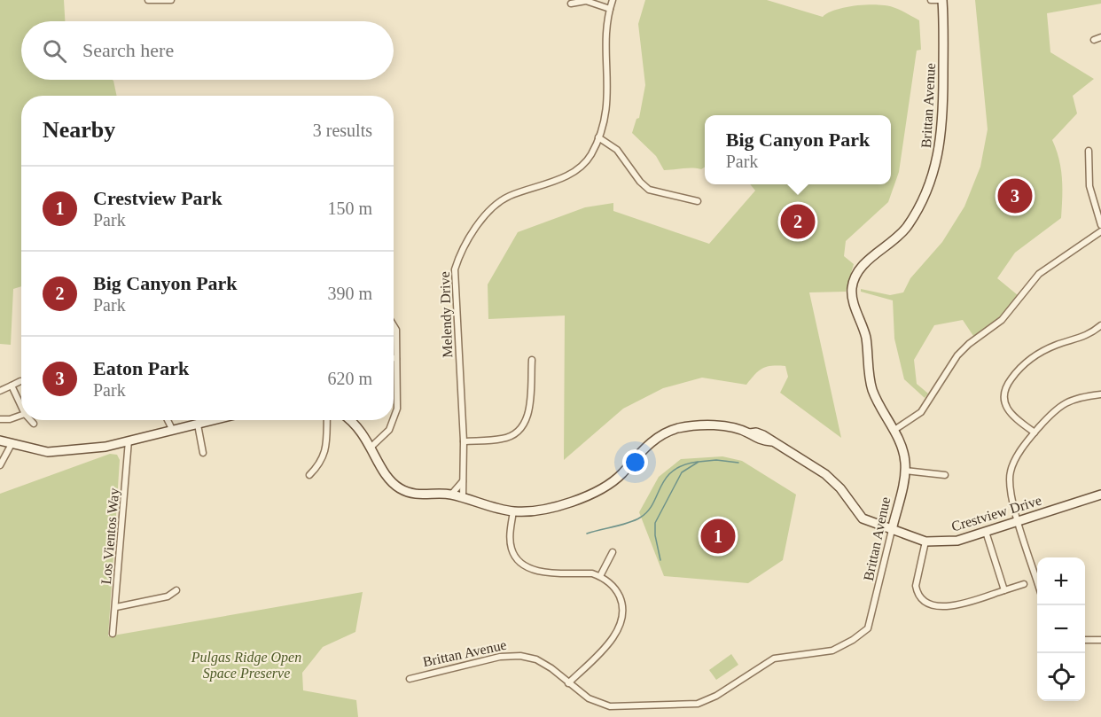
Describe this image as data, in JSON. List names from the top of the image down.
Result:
{
  "streets": {
    "street": [
      "Brittan Avenue",
      "Melendy Drive",
      "Crestview Drive",
      "Los Vientos Way"
    ]
  },
  "crossings": [
    ["Brittan Avenue", "Crestview Drive"],
    ["Melendy Drive", "Crestview Drive"]
  ],
  "parks": ["Pulgas Ridge Open Space Preserve"],
  "page": {
    "search": "Search here",
    "heading": ["Nearby", "3 results"],
    "popup": ["Big Canyon Park", "Park"],
    "list": [
      {
        "mark": "1",
        "name": "Crestview Park",
        "note": "Park",
        "value": "150 m"
      },
      {
        "mark": "2",
        "name": "Big Canyon Park",
        "note": "Park",
        "value": "390 m"
      },
      {
        "mark": "3",
        "name": "Eaton Park",
        "note": "Park",
        "value": "620 m"
      }
    ],
    "pins": ["3", "2", "1"],
    "map_buttons": ["+", "−"]
  }
}
